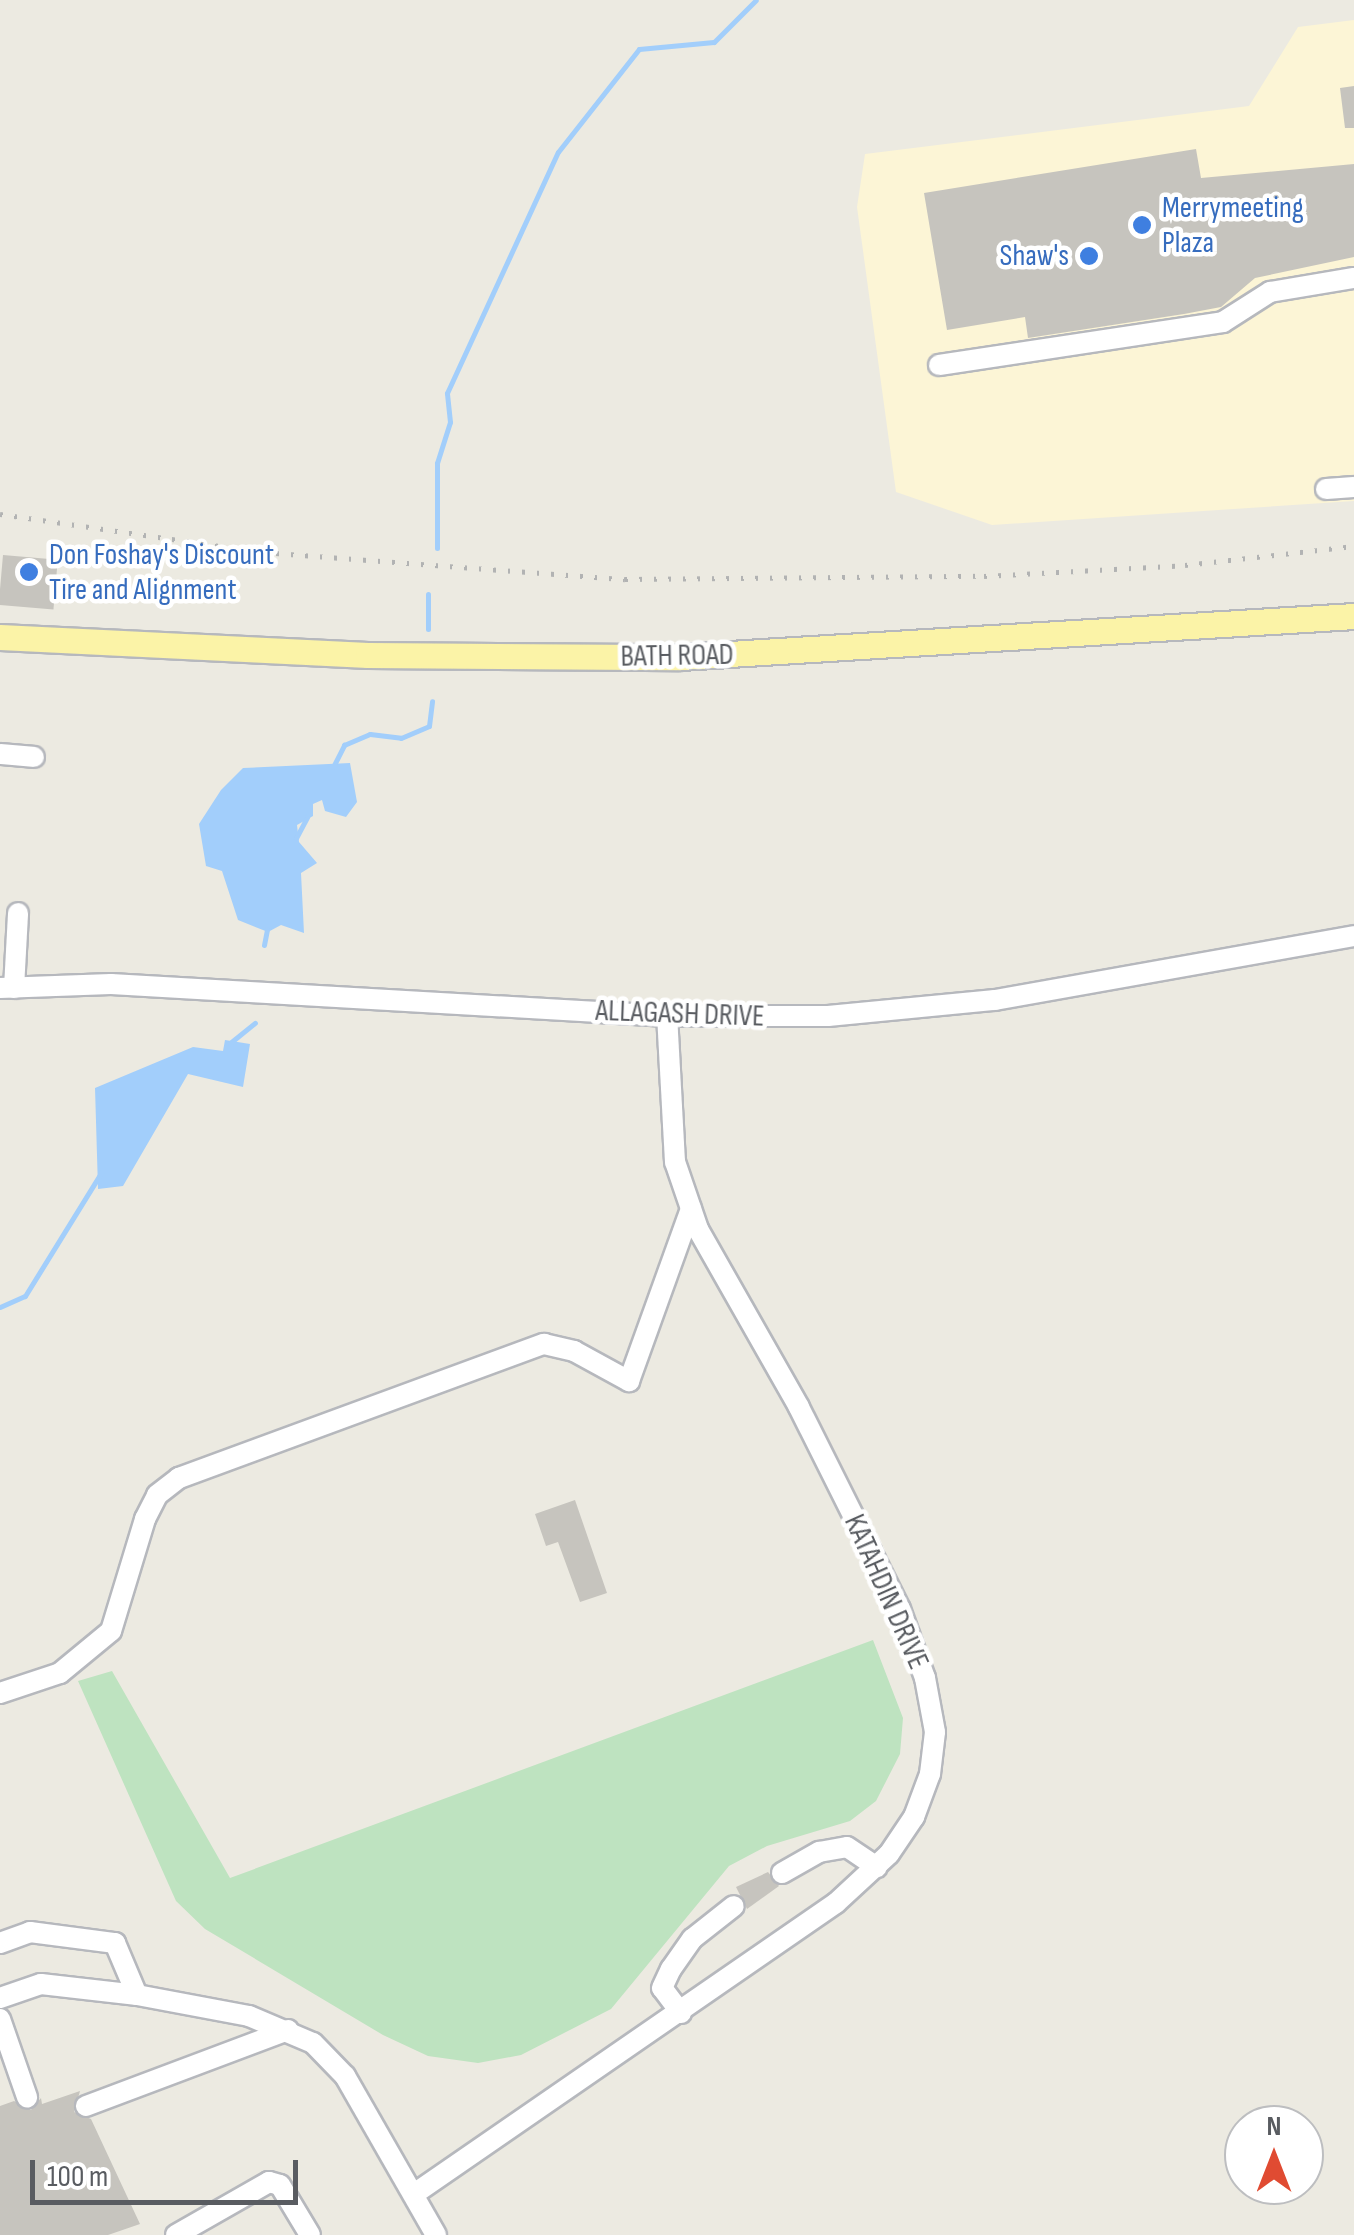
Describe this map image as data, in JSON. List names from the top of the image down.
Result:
{
  "streets": {
    "main road": ["BATH ROAD"],
    "street": ["ALLAGASH DRIVE", "KATAHDIN DRIVE"]
  },
  "crossings": [
    ["ALLAGASH DRIVE", "KATAHDIN DRIVE"]
  ],
  "places": ["Merrymeeting Plaza", "Shaw's", "Don Foshay's Discount Tire and Alignment"],
  "scale_bar": "100 m",
  "north": "top"
}
